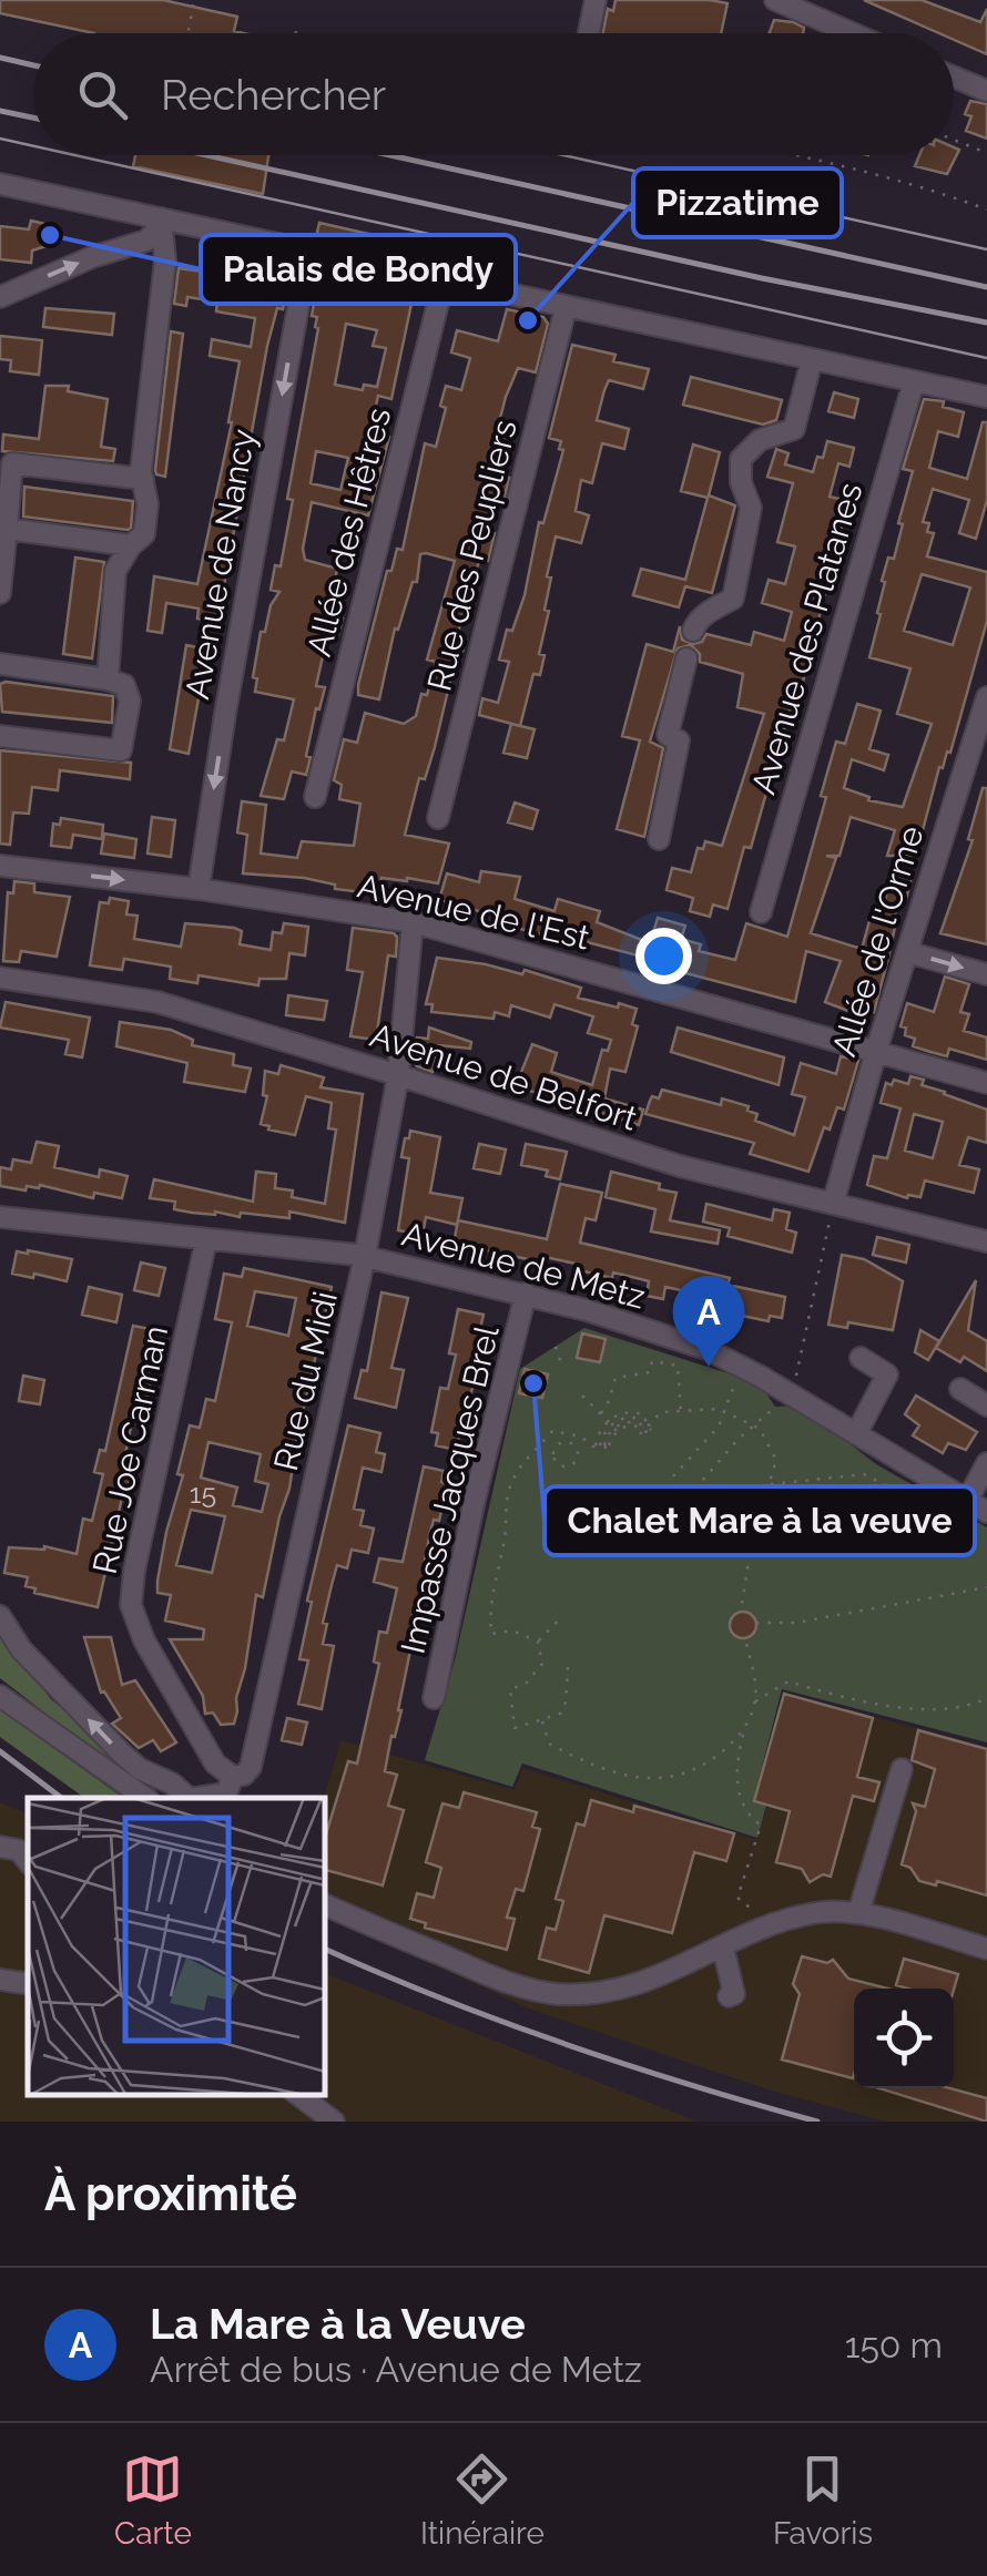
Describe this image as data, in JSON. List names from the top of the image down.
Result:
{
  "streets": {
    "street": [
      "Allée des Hêtres",
      "Rue des Peupliers",
      "Avenue de Nancy",
      "Avenue des Platanes",
      "Avenue de l'Est",
      "Allée de l'Orme",
      "Avenue de Belfort",
      "Avenue de Metz",
      "Rue du Midi",
      "Rue Joe Carman",
      "Impasse Jacques Brel"
    ]
  },
  "crossings": [
    ["Avenue de Nancy", "Avenue de l'Est"],
    ["Avenue de l'Est", "Allée de l'Orme"],
    ["Avenue de l'Est", "Rue du Midi"],
    ["Allée de l'Orme", "Avenue de Belfort"],
    ["Avenue de Belfort", "Rue du Midi"],
    ["Avenue de Metz", "Rue du Midi"],
    ["Avenue de Metz", "Rue Joe Carman"],
    ["Avenue de Metz", "Impasse Jacques Brel"],
    ["Rue du Midi", "Rue Joe Carman"]
  ],
  "places": ["Palais de Bondy", "Pizzatime", "Chalet Mare à la veuve"],
  "house_numbers": ["15"],
  "page": {
    "search": "Rechercher",
    "pins": "A",
    "heading": "À proximité",
    "list": [
      {
        "mark": "A",
        "name": "La Mare à la Veuve",
        "note": "Arrêt de bus · Avenue de Metz",
        "value": "150 m"
      }
    ],
    "nav": ["Carte", "Itinéraire", "Favoris"]
  }
}
